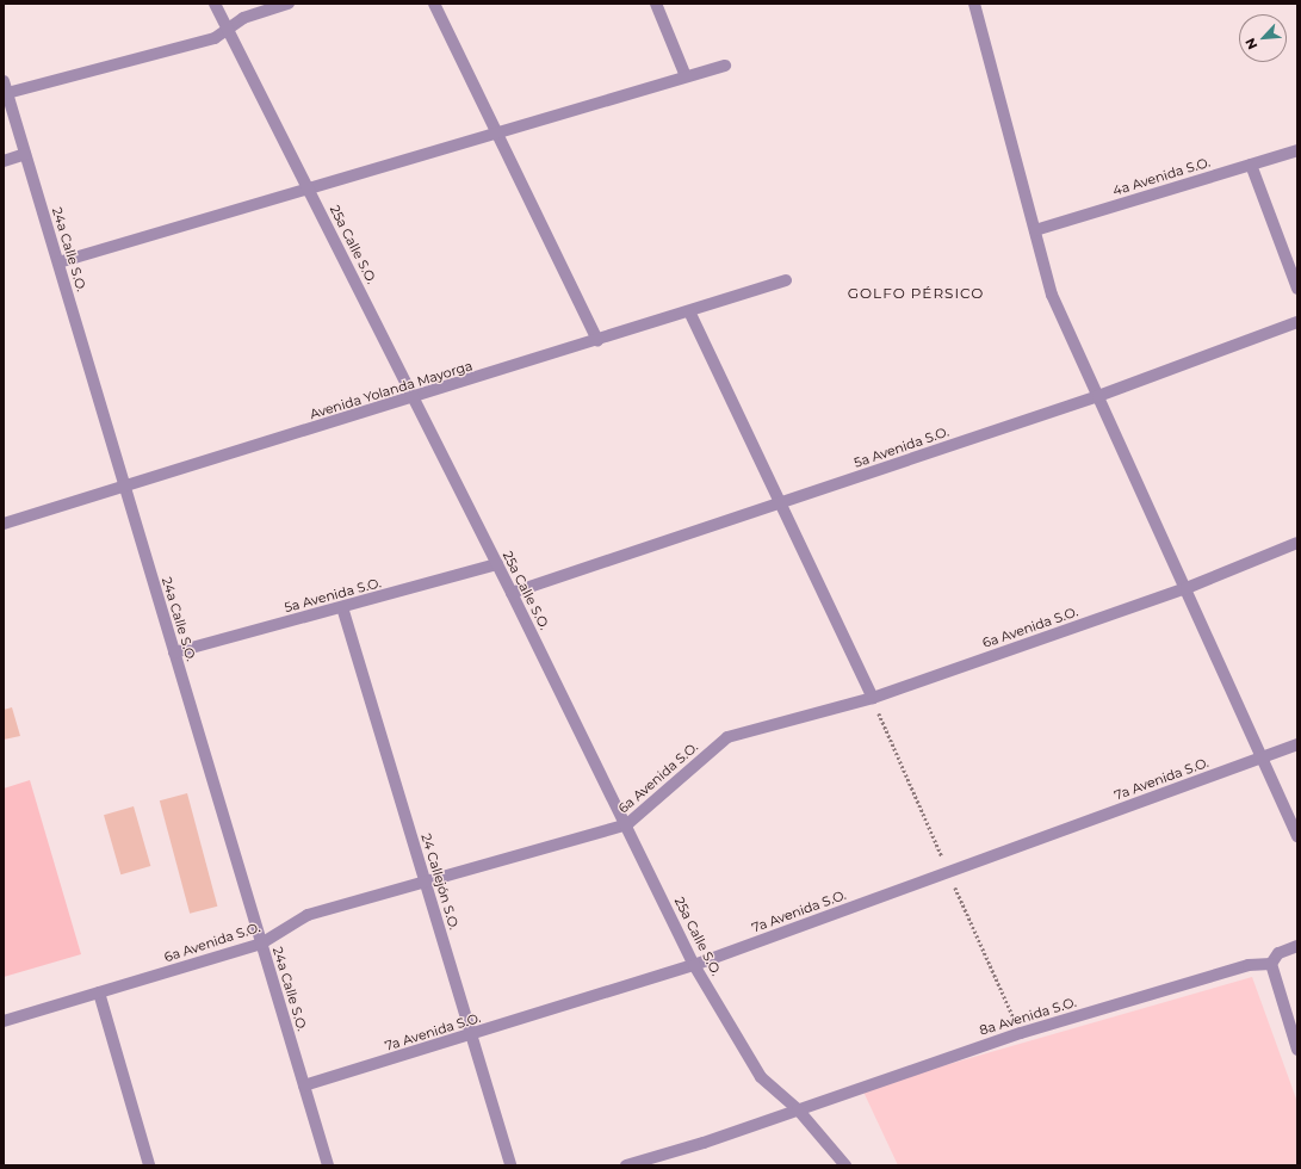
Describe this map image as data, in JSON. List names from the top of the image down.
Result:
{
  "streets": {
    "street": [
      "4a Avenida S.O.",
      "25a Calle S.O.",
      "24a Calle S.O.",
      "Avenida Yolanda Mayorga",
      "5a Avenida S.O.",
      "6a Avenida S.O.",
      "7a Avenida S.O.",
      "24 Callejón S.O.",
      "8a Avenida S.O."
    ]
  },
  "crossings": [
    ["25a Calle S.O.", "Avenida Yolanda Mayorga"],
    ["25a Calle S.O.", "5a Avenida S.O."],
    ["25a Calle S.O.", "6a Avenida S.O."],
    ["25a Calle S.O.", "7a Avenida S.O."],
    ["25a Calle S.O.", "8a Avenida S.O."],
    ["24a Calle S.O.", "Avenida Yolanda Mayorga"],
    ["24a Calle S.O.", "5a Avenida S.O."],
    ["24a Calle S.O.", "6a Avenida S.O."],
    ["24a Calle S.O.", "7a Avenida S.O."],
    ["5a Avenida S.O.", "24 Callejón S.O."],
    ["6a Avenida S.O.", "24 Callejón S.O."],
    ["7a Avenida S.O.", "24 Callejón S.O."]
  ],
  "districts": ["GOLFO PÉRSICO"],
  "north": "bottom left"
}
